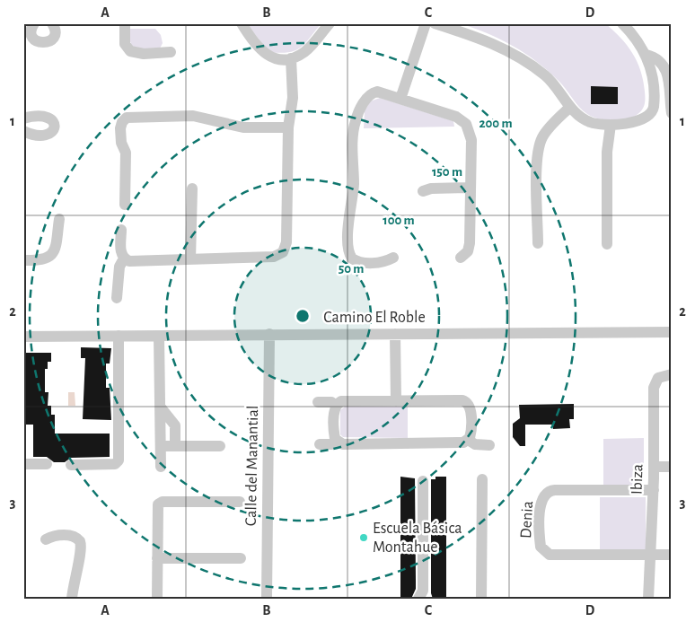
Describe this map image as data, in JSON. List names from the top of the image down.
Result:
{
  "streets": {
    "street": [
      "Camino El Roble",
      "Calle del Manantial",
      "Ibiza",
      "Denia"
    ]
  },
  "crossings": [
    ["Camino El Roble", "Calle del Manantial"],
    ["Ibiza", "Denia"]
  ],
  "places": ["Escuela Básica Montahue"],
  "grid": {
    "columns": [
      "A",
      "B",
      "C",
      "D"
    ],
    "rows": ["1", "2", "3"]
  },
  "rings": [
    "200 m",
    "150 m",
    "100 m",
    "50 m"
  ]
}
